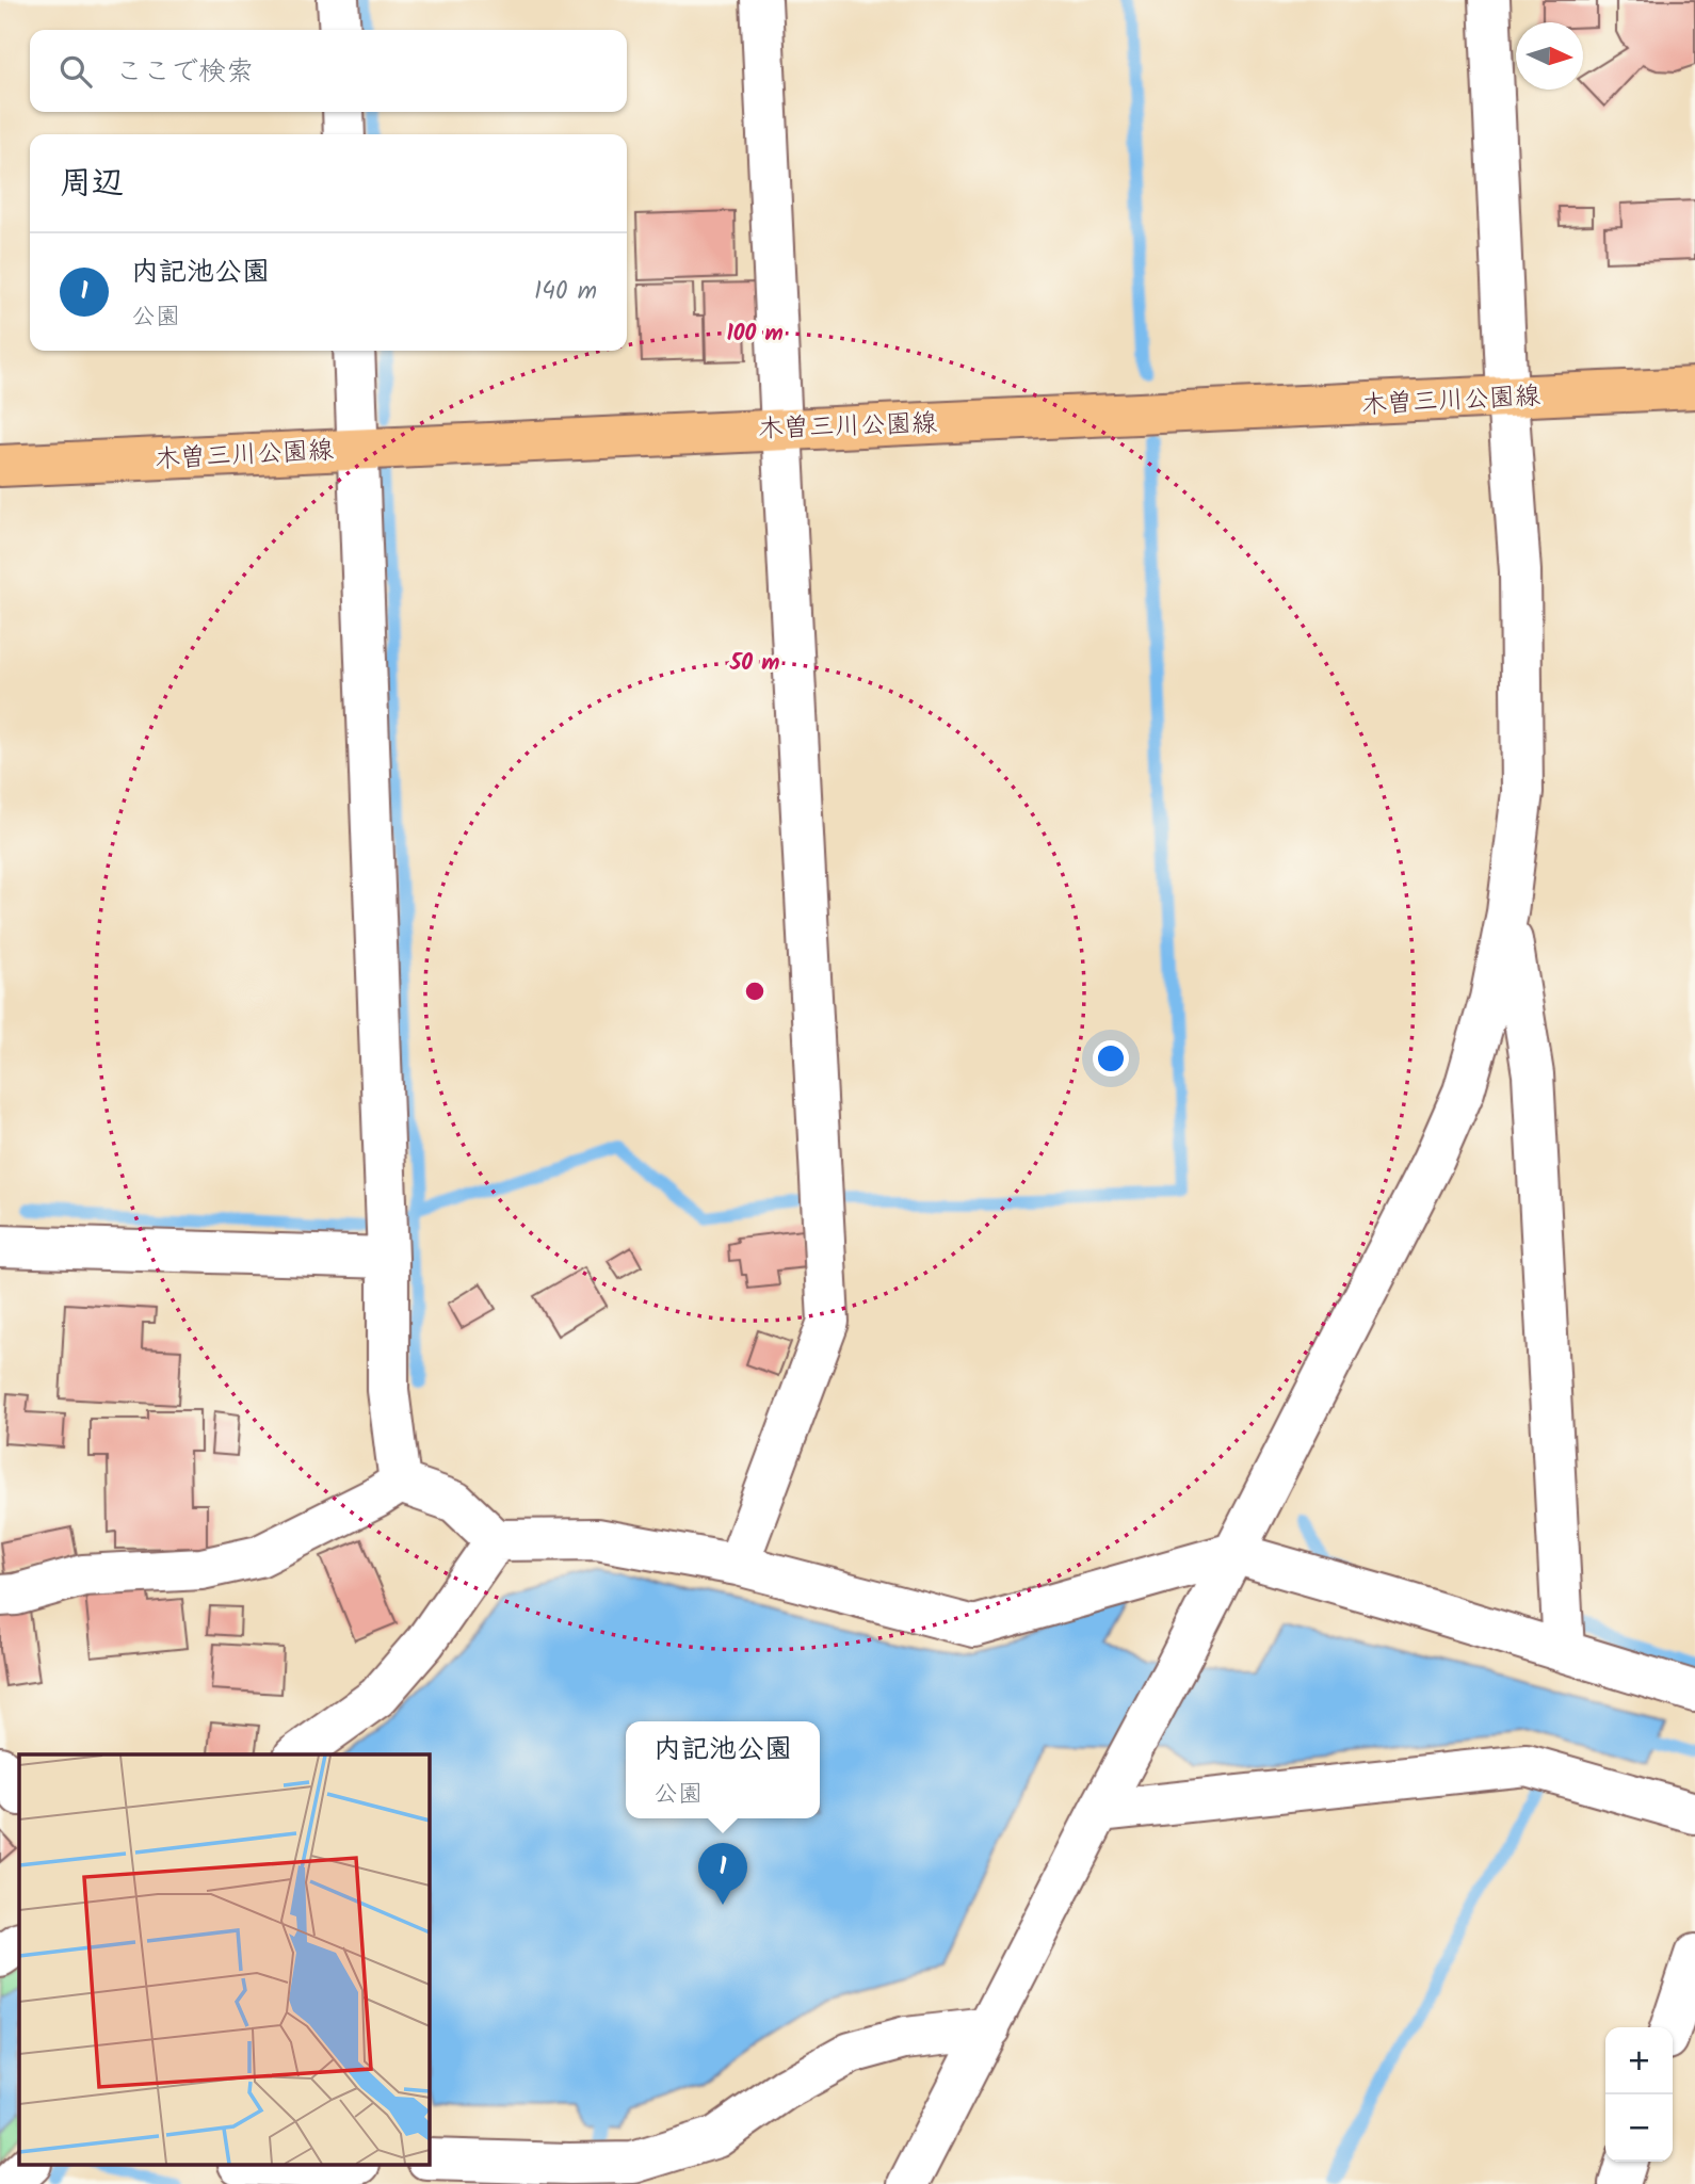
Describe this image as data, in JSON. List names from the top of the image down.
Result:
{
  "streets": {
    "main road": ["木曽三川公園線"]
  },
  "north": "right",
  "page": {
    "search": "ここで検索",
    "heading": "周辺",
    "list": [
      {
        "mark": "1",
        "name": "内記池公園",
        "note": "公園",
        "value": "140 m"
      }
    ],
    "popup": ["内記池公園", "公園"],
    "pins": "1",
    "map_buttons": ["+", "−"]
  },
  "rings": ["100 m", "50 m"]
}
